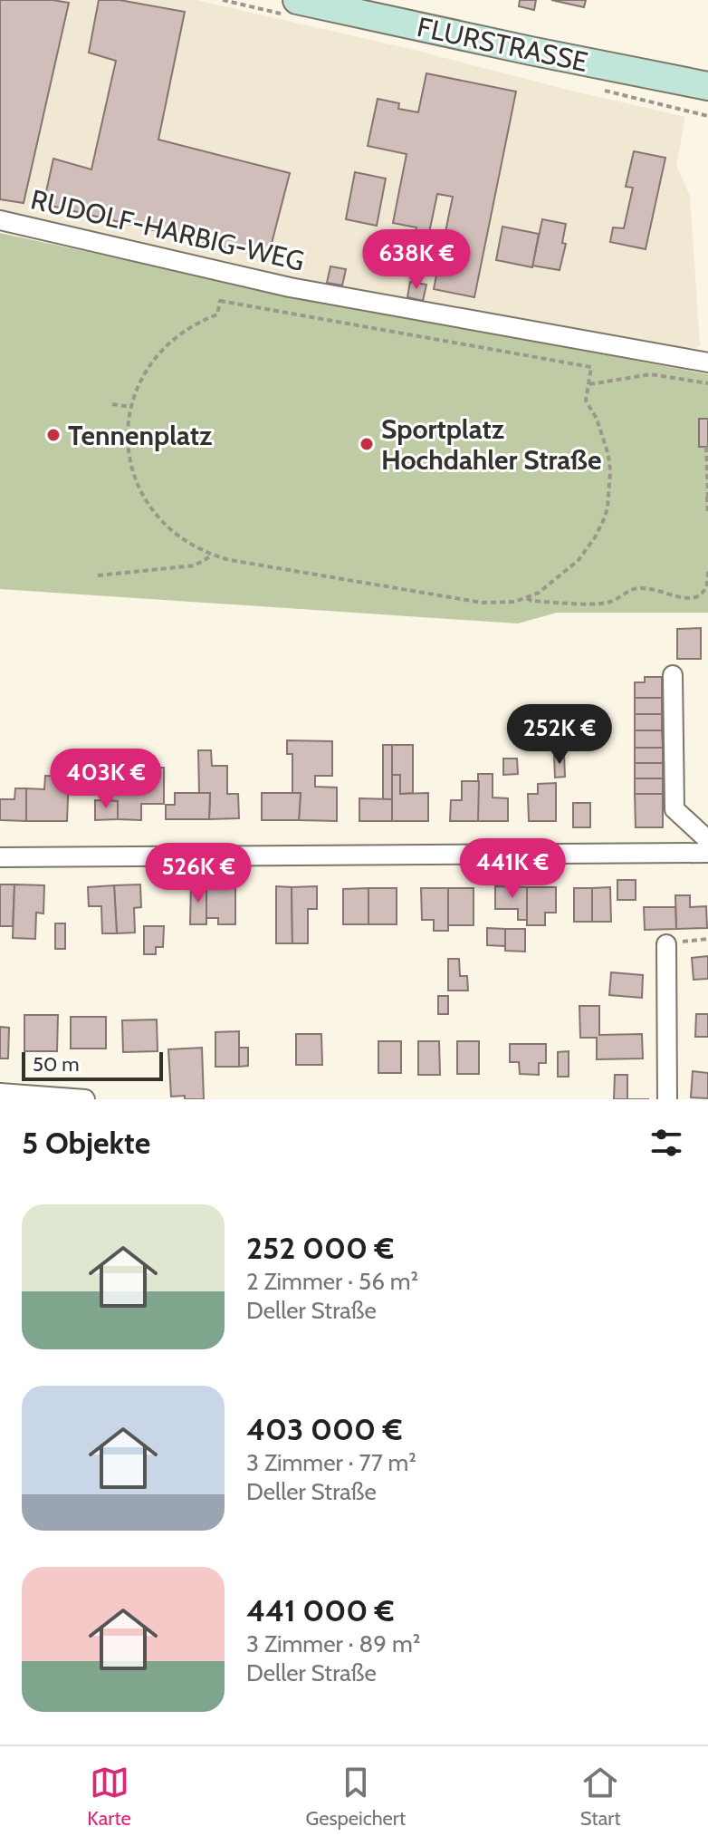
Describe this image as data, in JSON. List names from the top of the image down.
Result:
{
  "streets": {
    "main road": ["FLURSTRASSE"],
    "street": ["RUDOLF-HARBIG-WEG"]
  },
  "places": ["Tennenplatz", "Sportplatz Hochdahler Straße"],
  "scale_bar": "50 m",
  "page": {
    "price": [
      "638K €",
      "252K €",
      "403K €",
      "441K €",
      "526K €"
    ],
    "scale": "50 m",
    "heading": "5 Objekte",
    "list": [
      {
        "name": "252 000 €",
        "note": "2 Zimmer · 56 m² · Deller Straße"
      },
      {
        "name": "403 000 €",
        "note": "3 Zimmer · 77 m² · Deller Straße"
      },
      {
        "name": "441 000 €",
        "note": "3 Zimmer · 89 m² · Deller Straße"
      }
    ],
    "tabs": ["Karte", "Gespeichert", "Start"]
  }
}
